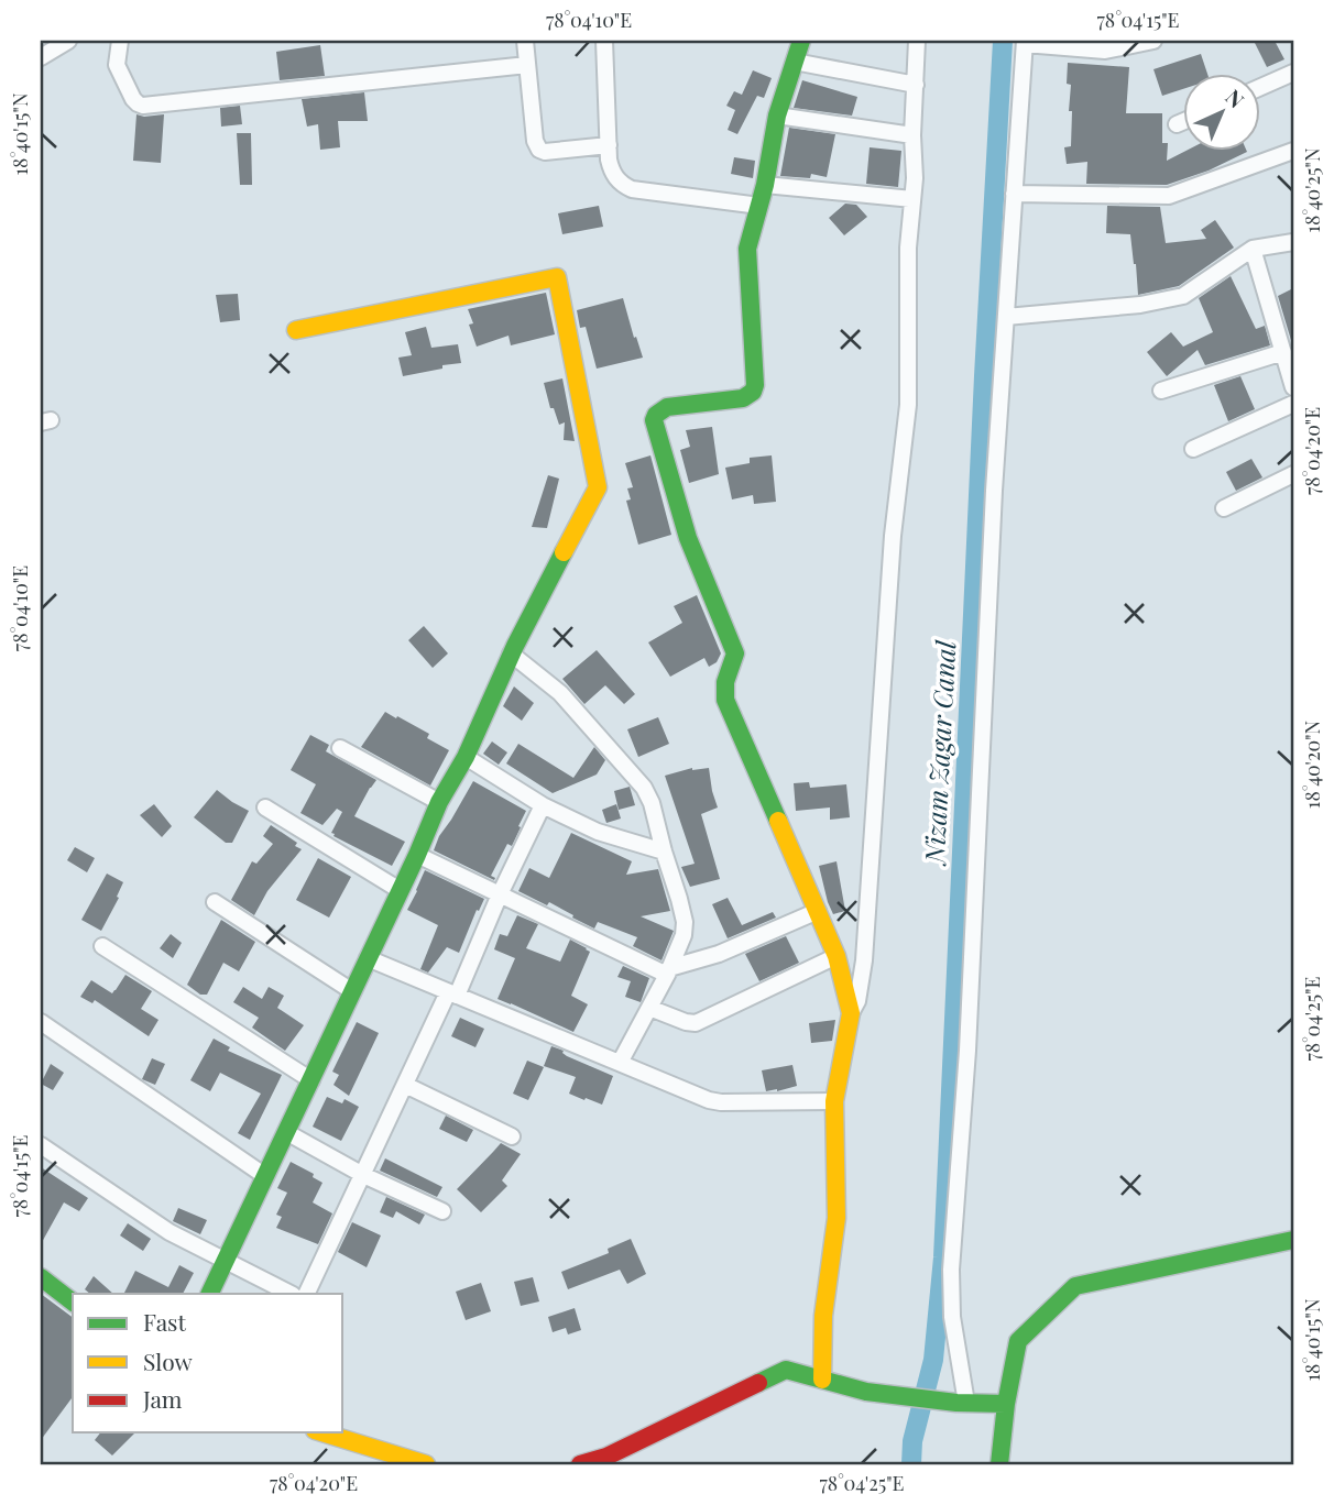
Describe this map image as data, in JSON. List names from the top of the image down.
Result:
{
  "water": ["Nizam Zagar Canal"],
  "legend": ["Fast", "Slow", "Jam"],
  "north": "top right",
  "coordinates": [
    "78°04'10\"E",
    "78°04'15\"E",
    "18°40'15\"N",
    "18°40'25\"N",
    "78°04'20\"E",
    "18°40'20\"N",
    "78°04'25\"E"
  ]
}
